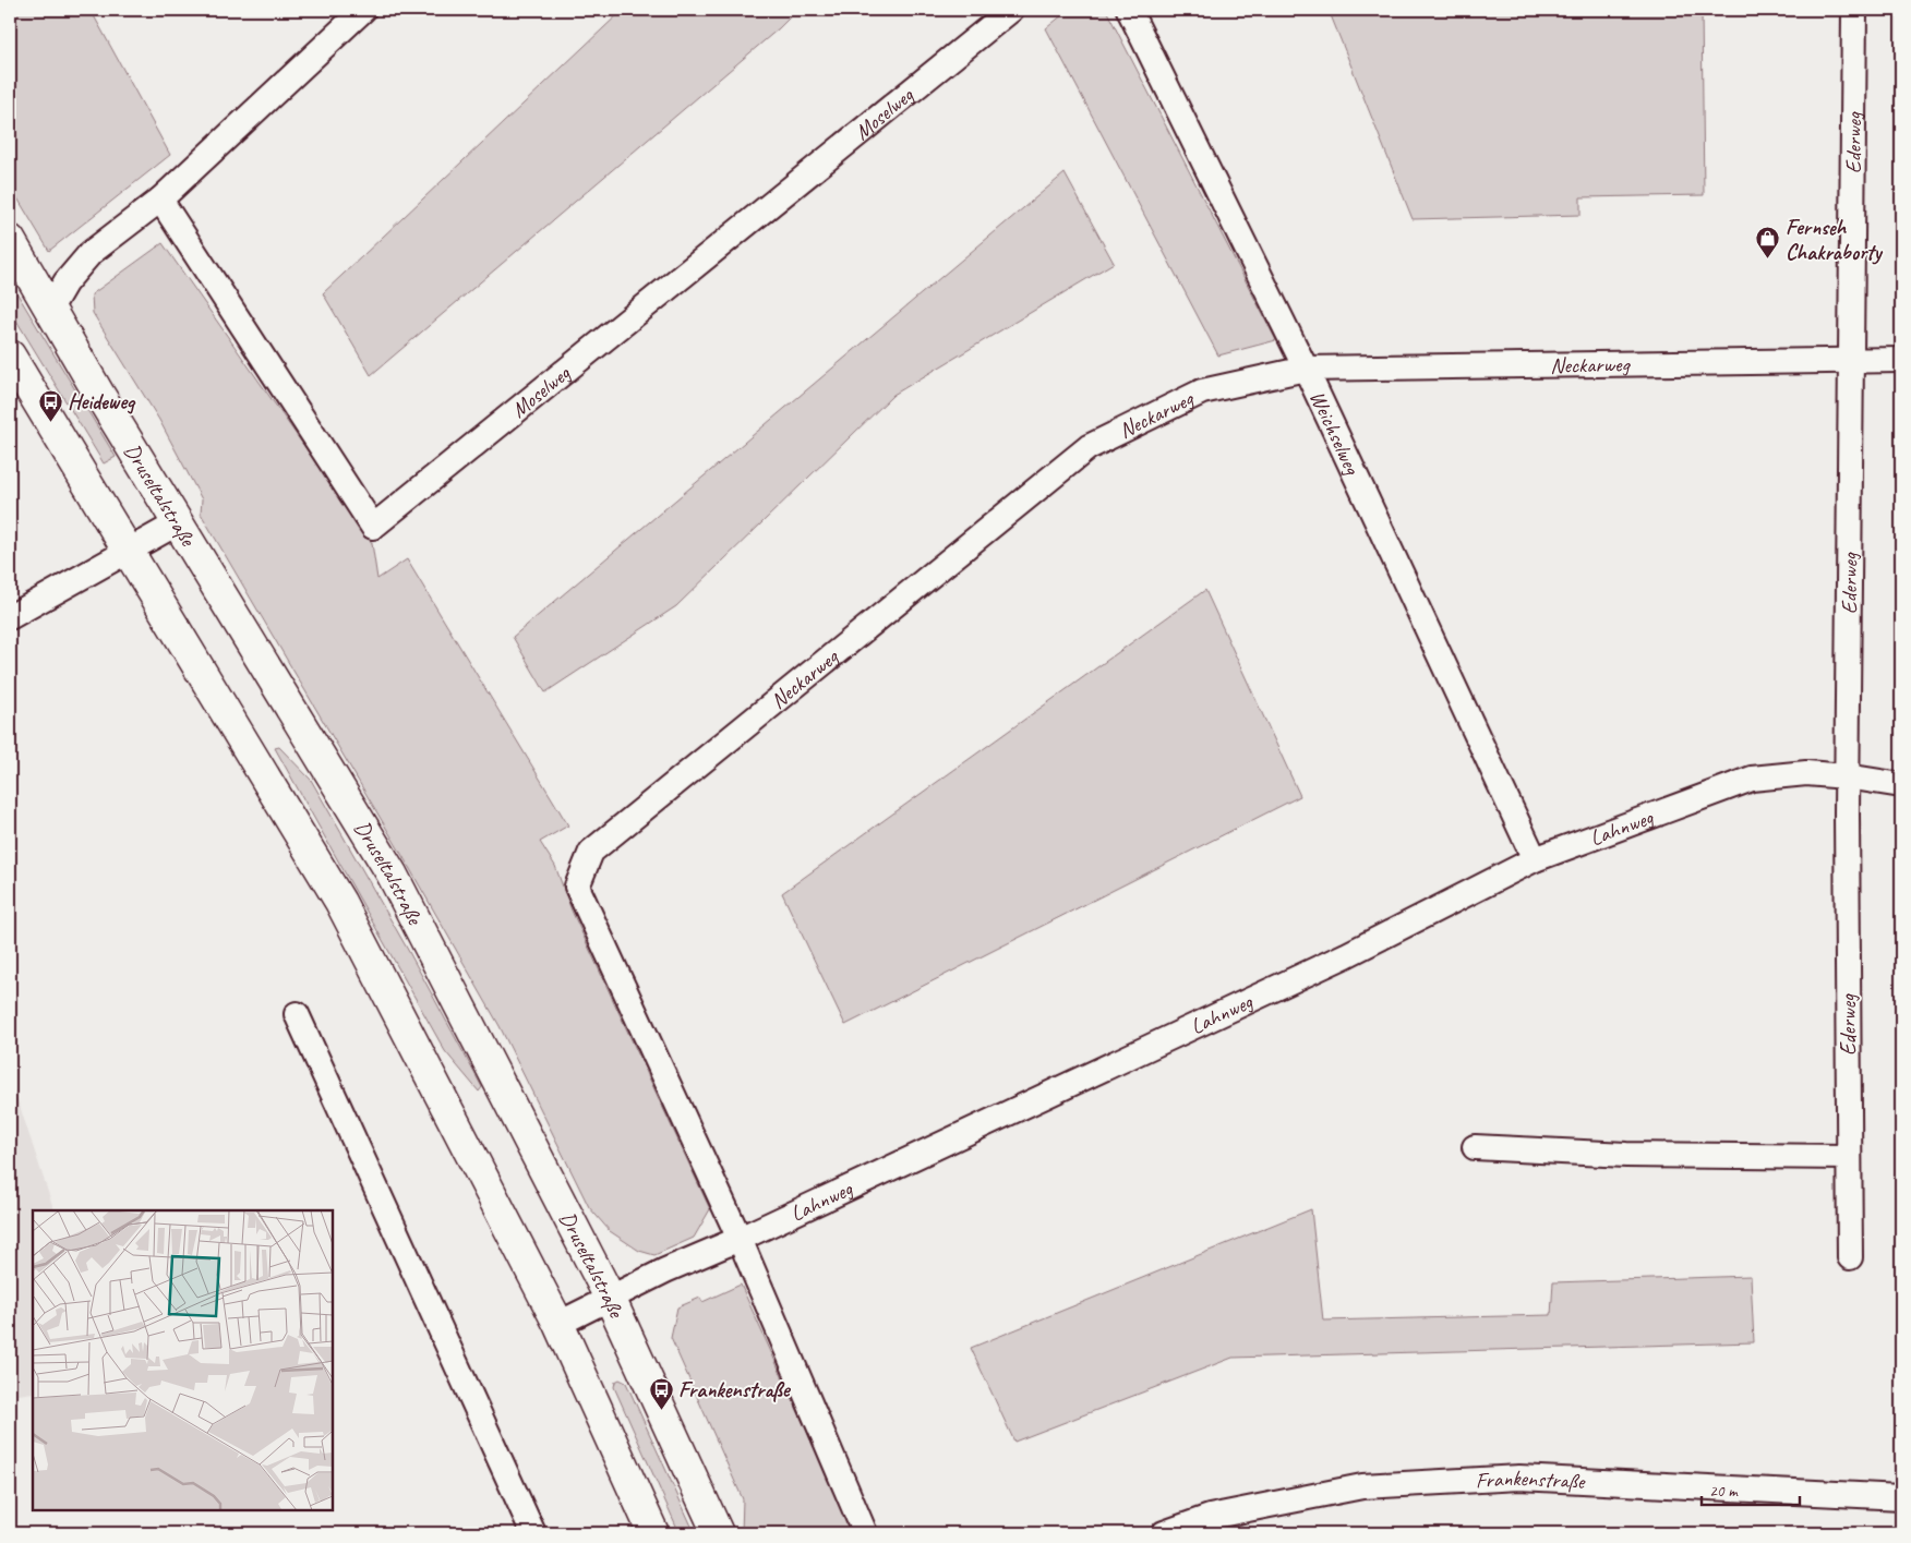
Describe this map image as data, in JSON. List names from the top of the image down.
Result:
{
  "streets": {
    "main road": ["Druseltalstraße"],
    "street": [
      "Moselweg",
      "Ederweg",
      "Neckarweg",
      "Weichselweg",
      "Lahnweg",
      "Frankenstraße"
    ]
  },
  "crossings": [
    ["Ederweg", "Neckarweg"],
    ["Ederweg", "Lahnweg"],
    ["Neckarweg", "Weichselweg"],
    ["Neckarweg", "Lahnweg"],
    ["Weichselweg", "Lahnweg"],
    ["Druseltalstraße", "Lahnweg"]
  ],
  "places": {
    "shop": ["Fernseh Chakraborty"],
    "bus stop": ["Heideweg", "Frankenstraße"]
  },
  "scale_bar": "20 m"
}
